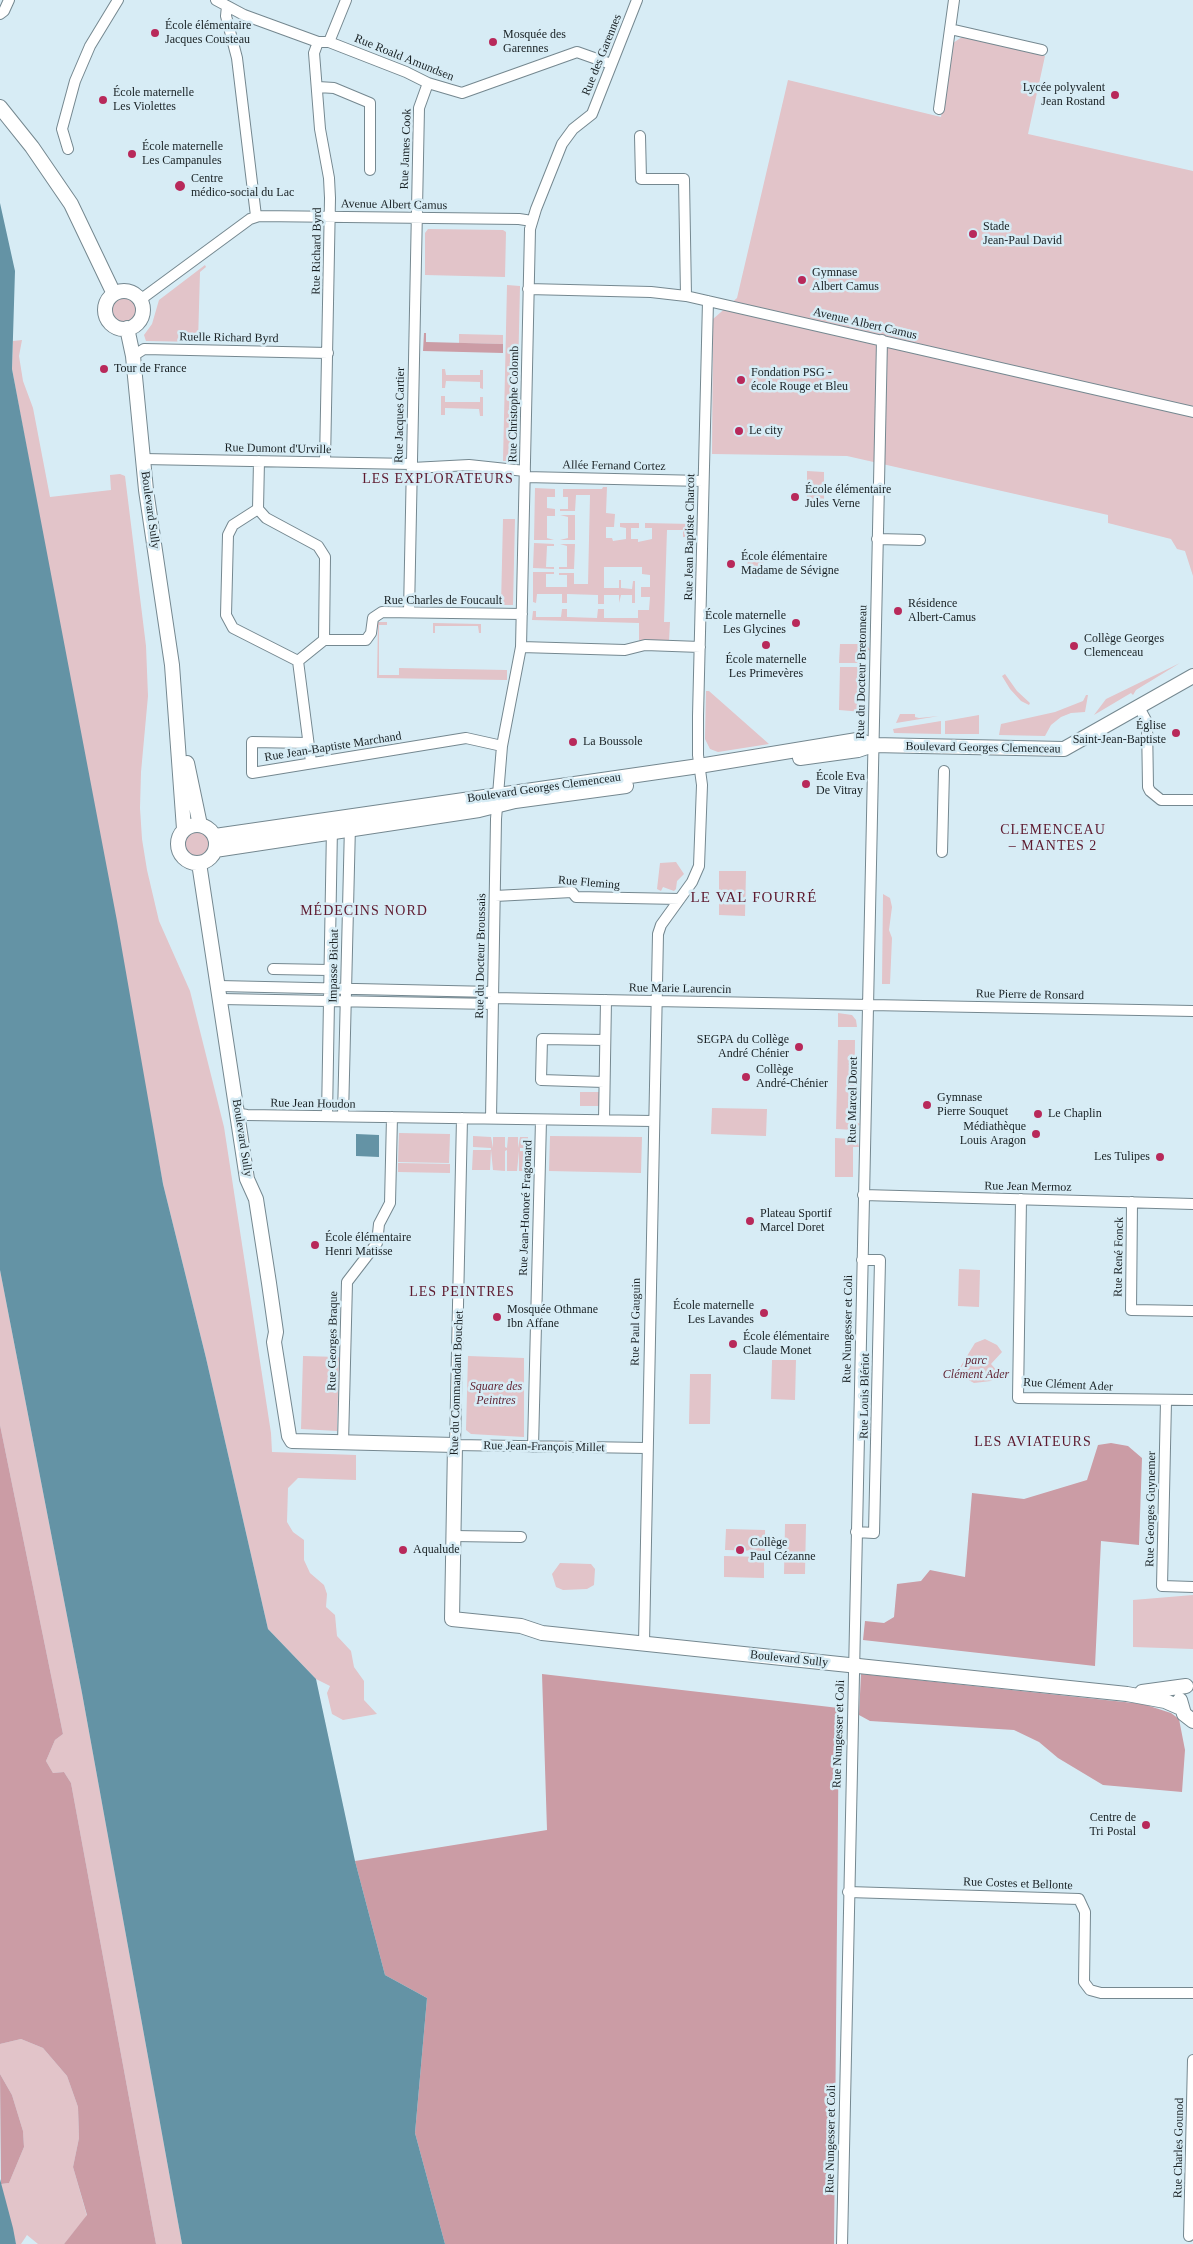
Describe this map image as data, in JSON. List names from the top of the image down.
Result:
{
  "streets": {
    "main road": [
      "Boulevard Sully",
      "Boulevard Georges Clemenceau",
      "Rue du Commandant Bouchet",
      "Rue Jean-François Millet"
    ],
    "street": [
      "Rue des Garennes",
      "Rue Roald Amundsen",
      "Rue James Cook",
      "Avenue Albert Camus",
      "Rue Richard Byrd",
      "Ruelle Richard Byrd",
      "Rue Christophe Colomb",
      "Rue Jacques Cartier",
      "Rue Dumont d'Urville",
      "Allée Fernand Cortez",
      "Rue Jean Baptiste Charcot",
      "Rue Charles de Foucault",
      "Rue du Docteur Bretonneau",
      "Rue Jean-Baptiste Marchand",
      "Rue Fleming",
      "Rue du Docteur Broussais",
      "Impasse Bichat",
      "Rue Marie Laurencin",
      "Rue Pierre de Ronsard",
      "Rue Marcel Doret",
      "Rue Jean Houdon",
      "Rue Jean Mermoz",
      "Rue Jean-Honoré Fragonard",
      "Rue René Fonck",
      "Rue Paul Gauguin",
      "Rue Nungesser et Coli",
      "Rue Georges Braque",
      "Rue Clément Ader",
      "Rue Louis Blériot",
      "Rue Georges Guynemer",
      "Rue Costes et Bellonte",
      "Rue Charles Gounod"
    ]
  },
  "crossings": [
    ["Rue des Garennes", "Rue Roald Amundsen"],
    ["Rue des Garennes", "Avenue Albert Camus"],
    ["Rue des Garennes", "Rue Christophe Colomb"],
    ["Rue Roald Amundsen", "Rue James Cook"],
    ["Rue Roald Amundsen", "Rue Richard Byrd"],
    ["Rue James Cook", "Avenue Albert Camus"],
    ["Rue James Cook", "Rue Jacques Cartier"],
    ["Avenue Albert Camus", "Rue Richard Byrd"],
    ["Avenue Albert Camus", "Rue Christophe Colomb"],
    ["Avenue Albert Camus", "Rue Jacques Cartier"],
    ["Avenue Albert Camus", "Rue Jean Baptiste Charcot"],
    ["Avenue Albert Camus", "Rue du Docteur Bretonneau"],
    ["Rue Richard Byrd", "Ruelle Richard Byrd"],
    ["Rue Richard Byrd", "Rue Dumont d'Urville"],
    ["Ruelle Richard Byrd", "Boulevard Sully"],
    ["Rue Christophe Colomb", "Rue Dumont d'Urville"],
    ["Rue Christophe Colomb", "Allée Fernand Cortez"],
    ["Rue Christophe Colomb", "Rue Charles de Foucault"],
    ["Rue Jacques Cartier", "Rue Dumont d'Urville"],
    ["Rue Jacques Cartier", "Rue Charles de Foucault"],
    ["Rue Dumont d'Urville", "Allée Fernand Cortez"],
    ["Rue Dumont d'Urville", "Boulevard Sully"],
    ["Allée Fernand Cortez", "Rue Jean Baptiste Charcot"],
    ["Boulevard Sully", "Boulevard Georges Clemenceau"],
    ["Boulevard Sully", "Rue Jean Houdon"],
    ["Boulevard Sully", "Rue Paul Gauguin"],
    ["Boulevard Sully", "Rue Nungesser et Coli"],
    ["Boulevard Sully", "Rue du Commandant Bouchet"],
    ["Boulevard Sully", "Rue Jean-François Millet"],
    ["Rue Jean Baptiste Charcot", "Boulevard Georges Clemenceau"],
    ["Rue Jean Baptiste Charcot", "Rue Fleming"],
    ["Rue Jean Baptiste Charcot", "Rue Paul Gauguin"],
    ["Rue du Docteur Bretonneau", "Boulevard Georges Clemenceau"],
    ["Rue du Docteur Bretonneau", "Rue Marie Laurencin"],
    ["Rue du Docteur Bretonneau", "Rue Pierre de Ronsard"],
    ["Rue du Docteur Bretonneau", "Rue Marcel Doret"],
    ["Boulevard Georges Clemenceau", "Rue du Docteur Broussais"],
    ["Boulevard Georges Clemenceau", "Impasse Bichat"],
    ["Rue Fleming", "Rue du Docteur Broussais"],
    ["Rue Fleming", "Rue Paul Gauguin"],
    ["Rue du Docteur Broussais", "Rue Marie Laurencin"],
    ["Impasse Bichat", "Rue Jean Houdon"],
    ["Rue Marie Laurencin", "Rue Pierre de Ronsard"],
    ["Rue Marie Laurencin", "Rue Marcel Doret"],
    ["Rue Marie Laurencin", "Rue Paul Gauguin"],
    ["Rue Pierre de Ronsard", "Rue Marcel Doret"],
    ["Rue Marcel Doret", "Rue Jean Mermoz"],
    ["Rue Marcel Doret", "Rue Nungesser et Coli"],
    ["Rue Jean Houdon", "Rue Georges Braque"],
    ["Rue Jean Mermoz", "Rue René Fonck"],
    ["Rue Jean Mermoz", "Rue Nungesser et Coli"],
    ["Rue Jean Mermoz", "Rue Clément Ader"],
    ["Rue Jean-Honoré Fragonard", "Rue Jean-François Millet"],
    ["Rue Paul Gauguin", "Rue Jean-François Millet"],
    ["Rue Nungesser et Coli", "Rue Louis Blériot"],
    ["Rue Nungesser et Coli", "Rue Costes et Bellonte"],
    ["Rue Georges Braque", "Rue Jean-François Millet"],
    ["Rue du Commandant Bouchet", "Rue Jean-François Millet"],
    ["Rue Clément Ader", "Rue Georges Guynemer"]
  ],
  "districts": [
    "LES EXPLORATEURS",
    "CLEMENCEAU – MANTES 2",
    "LE VAL FOURRÉ",
    "MÉDECINS NORD",
    "LES PEINTRES",
    "LES AVIATEURS"
  ],
  "parks": ["parc Clément Ader", "Square des Peintres"],
  "places": [
    "École élémentaire Jacques Cousteau",
    "Mosquée des Garennes",
    "Lycée polyvalent Jean Rostand",
    "École maternelle Les Violettes",
    "École maternelle Les Campanules",
    "Centre médico-social du Lac",
    "Stade Jean-Paul David",
    "Gymnase Albert Camus",
    "Tour de France",
    "Fondation PSG - école Rouge et Bleu",
    "Le city",
    "École élémentaire Jules Verne",
    "École élémentaire Madame de Sévigne",
    "Résidence Albert-Camus",
    "École maternelle Les Glycines",
    "École maternelle Les Primevères",
    "Collège Georges Clemenceau",
    "Église Saint-Jean-Baptiste",
    "La Boussole",
    "École Eva De Vitray",
    "SEGPA du Collège André Chénier",
    "Collège André-Chénier",
    "Gymnase Pierre Souquet",
    "Le Chaplin",
    "Médiathèque Louis Aragon",
    "Les Tulipes",
    "Plateau Sportif Marcel Doret",
    "École élémentaire Henri Matisse",
    "École maternelle Les Lavandes",
    "Mosquée Othmane Ibn Affane",
    "École élémentaire Claude Monet",
    "Aqualude",
    "Collège Paul Cézanne",
    "Centre de Tri Postal"
  ]
}
